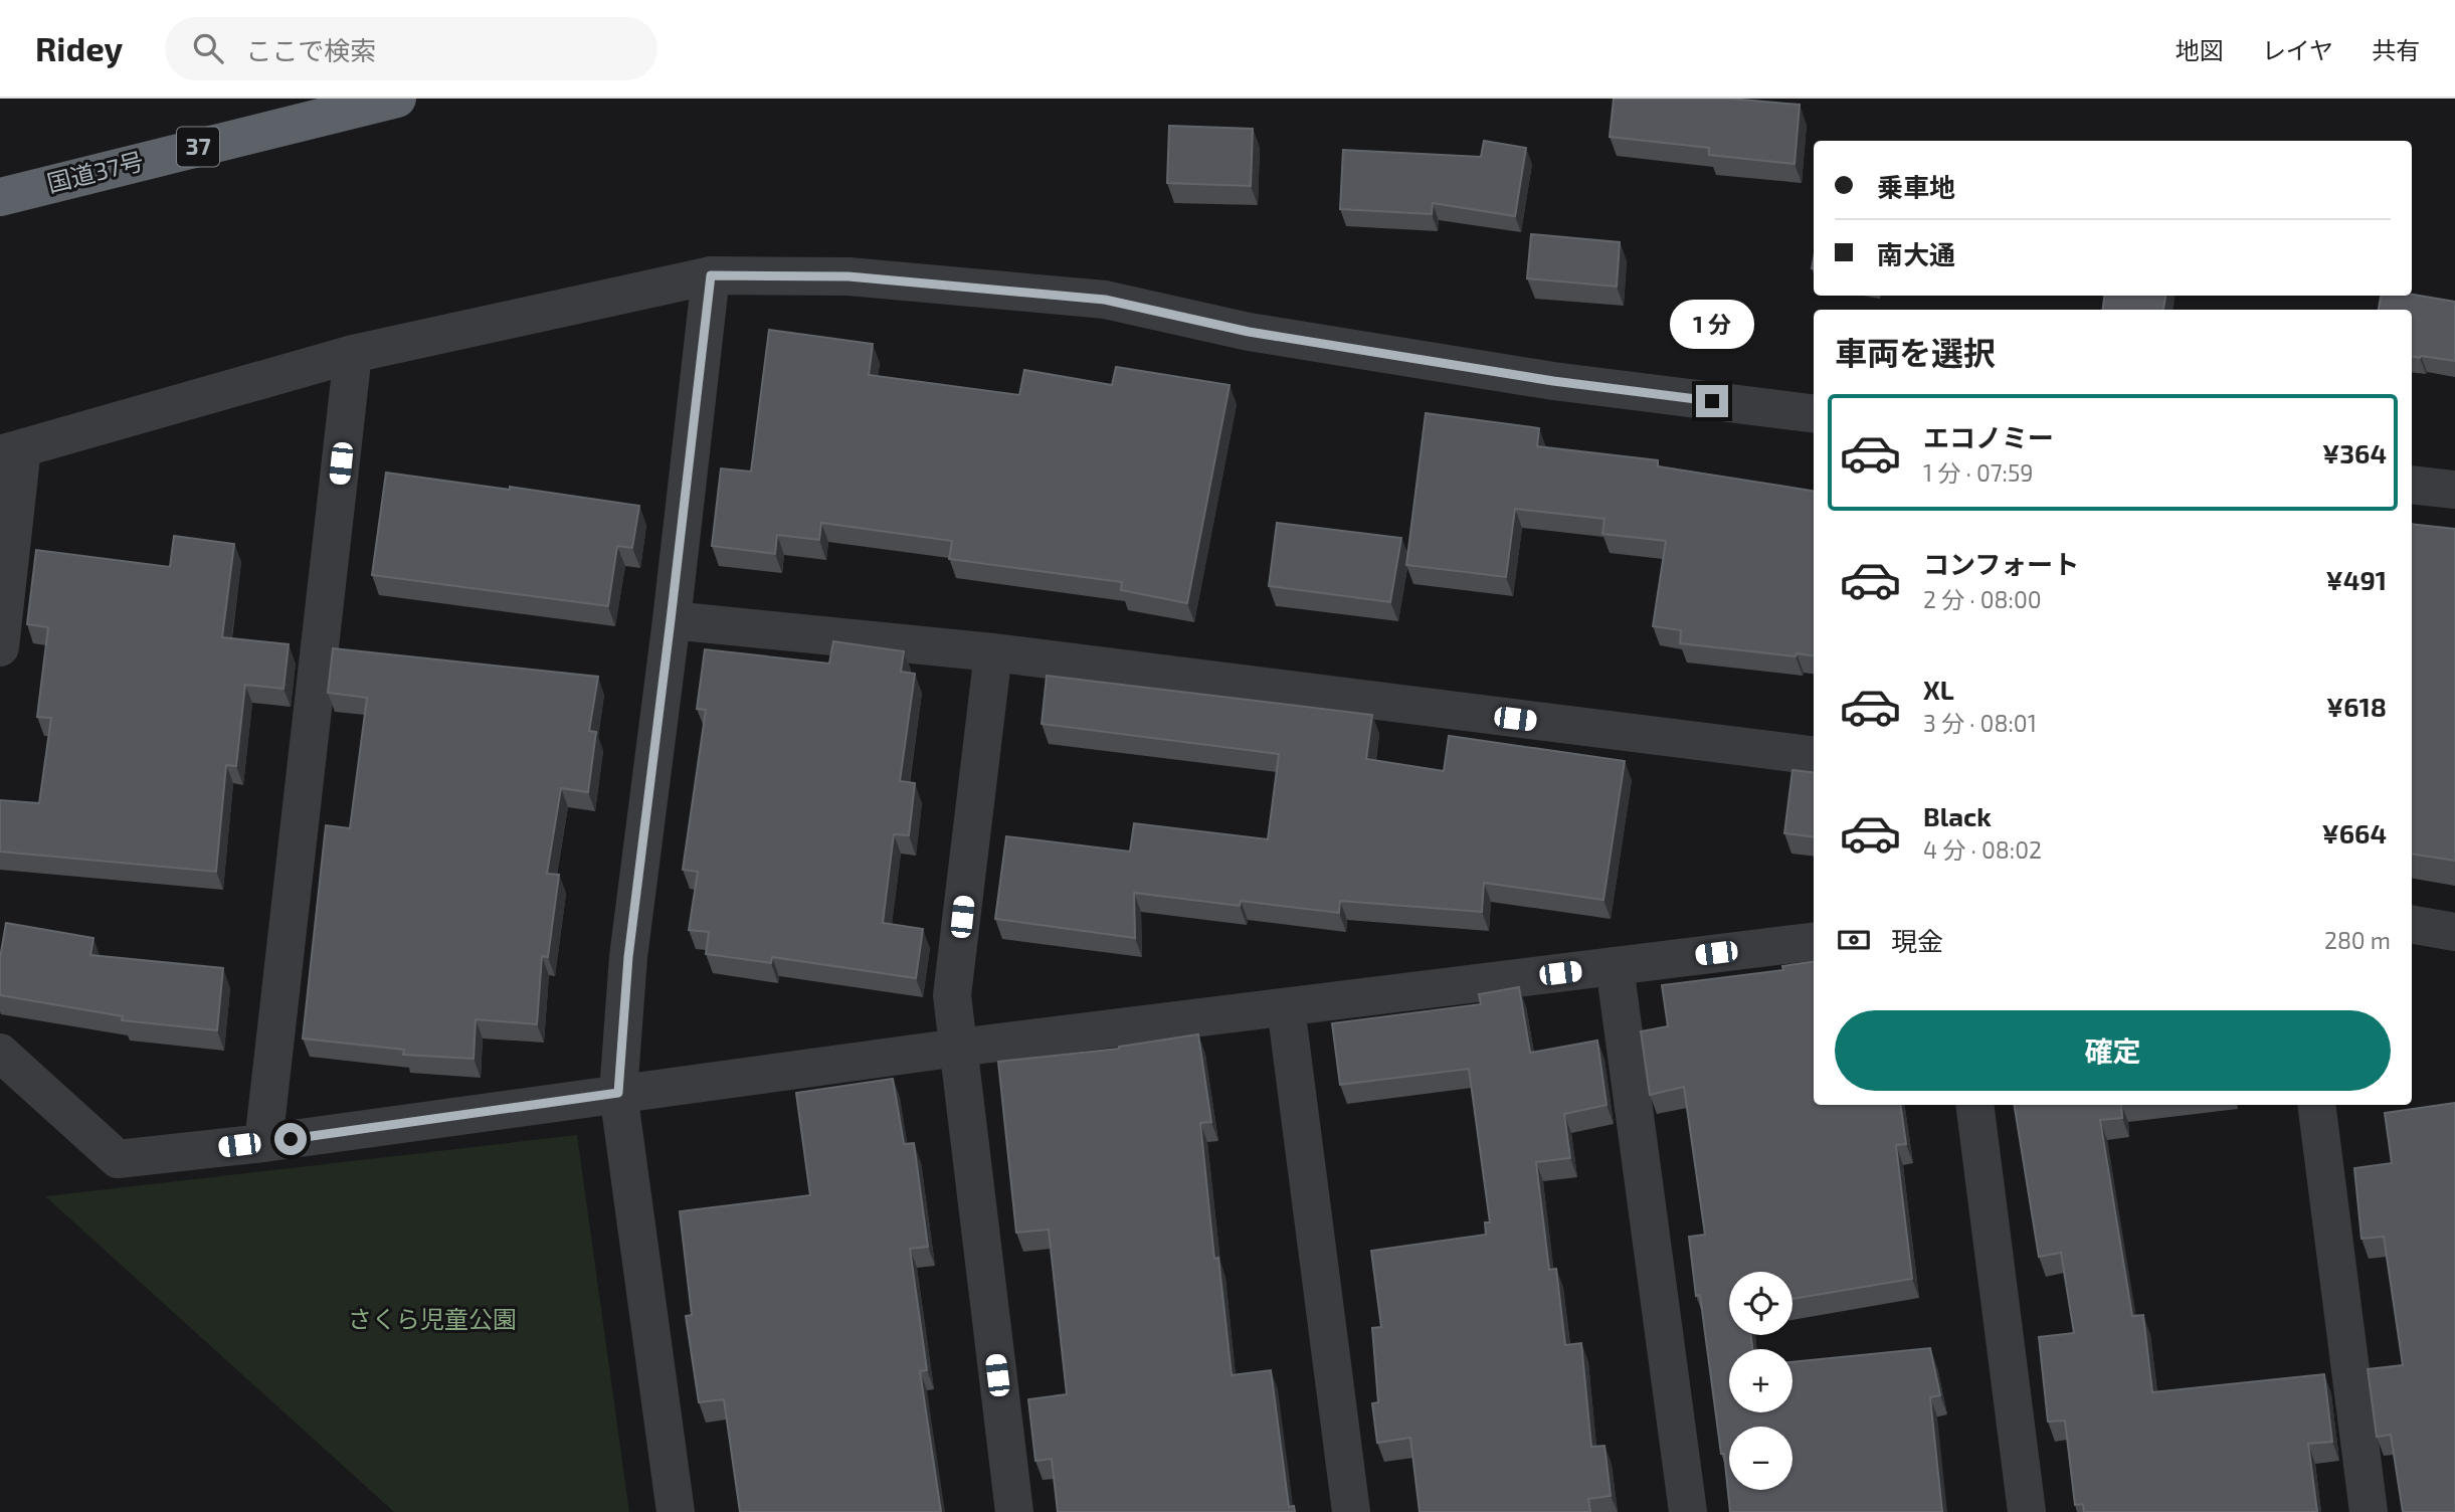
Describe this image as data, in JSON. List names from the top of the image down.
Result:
{
  "streets": {
    "highway": ["37", "国道37号"]
  },
  "parks": ["さくら児童公園"],
  "page": {
    "header": "Ridey",
    "search": "ここで検索",
    "nav": ["地図", "レイヤ", "共有"],
    "banner": ["乗車地", "南大通"],
    "bubble": "1 分",
    "heading": "車両を選択",
    "list": [
      {
        "name": "エコノミー",
        "note": "1 分 · 07:59",
        "value": "¥364"
      },
      {
        "name": "コンフォート",
        "note": "2 分 · 08:00",
        "value": "¥491"
      },
      {
        "name": "XL",
        "note": "3 分 · 08:01",
        "value": "¥618"
      },
      {
        "name": "Black",
        "note": "4 分 · 08:02",
        "value": "¥664"
      }
    ],
    "pay": ["現金", "280 m"],
    "buttons": "確定",
    "map_buttons": ["+", "−"]
  }
}
